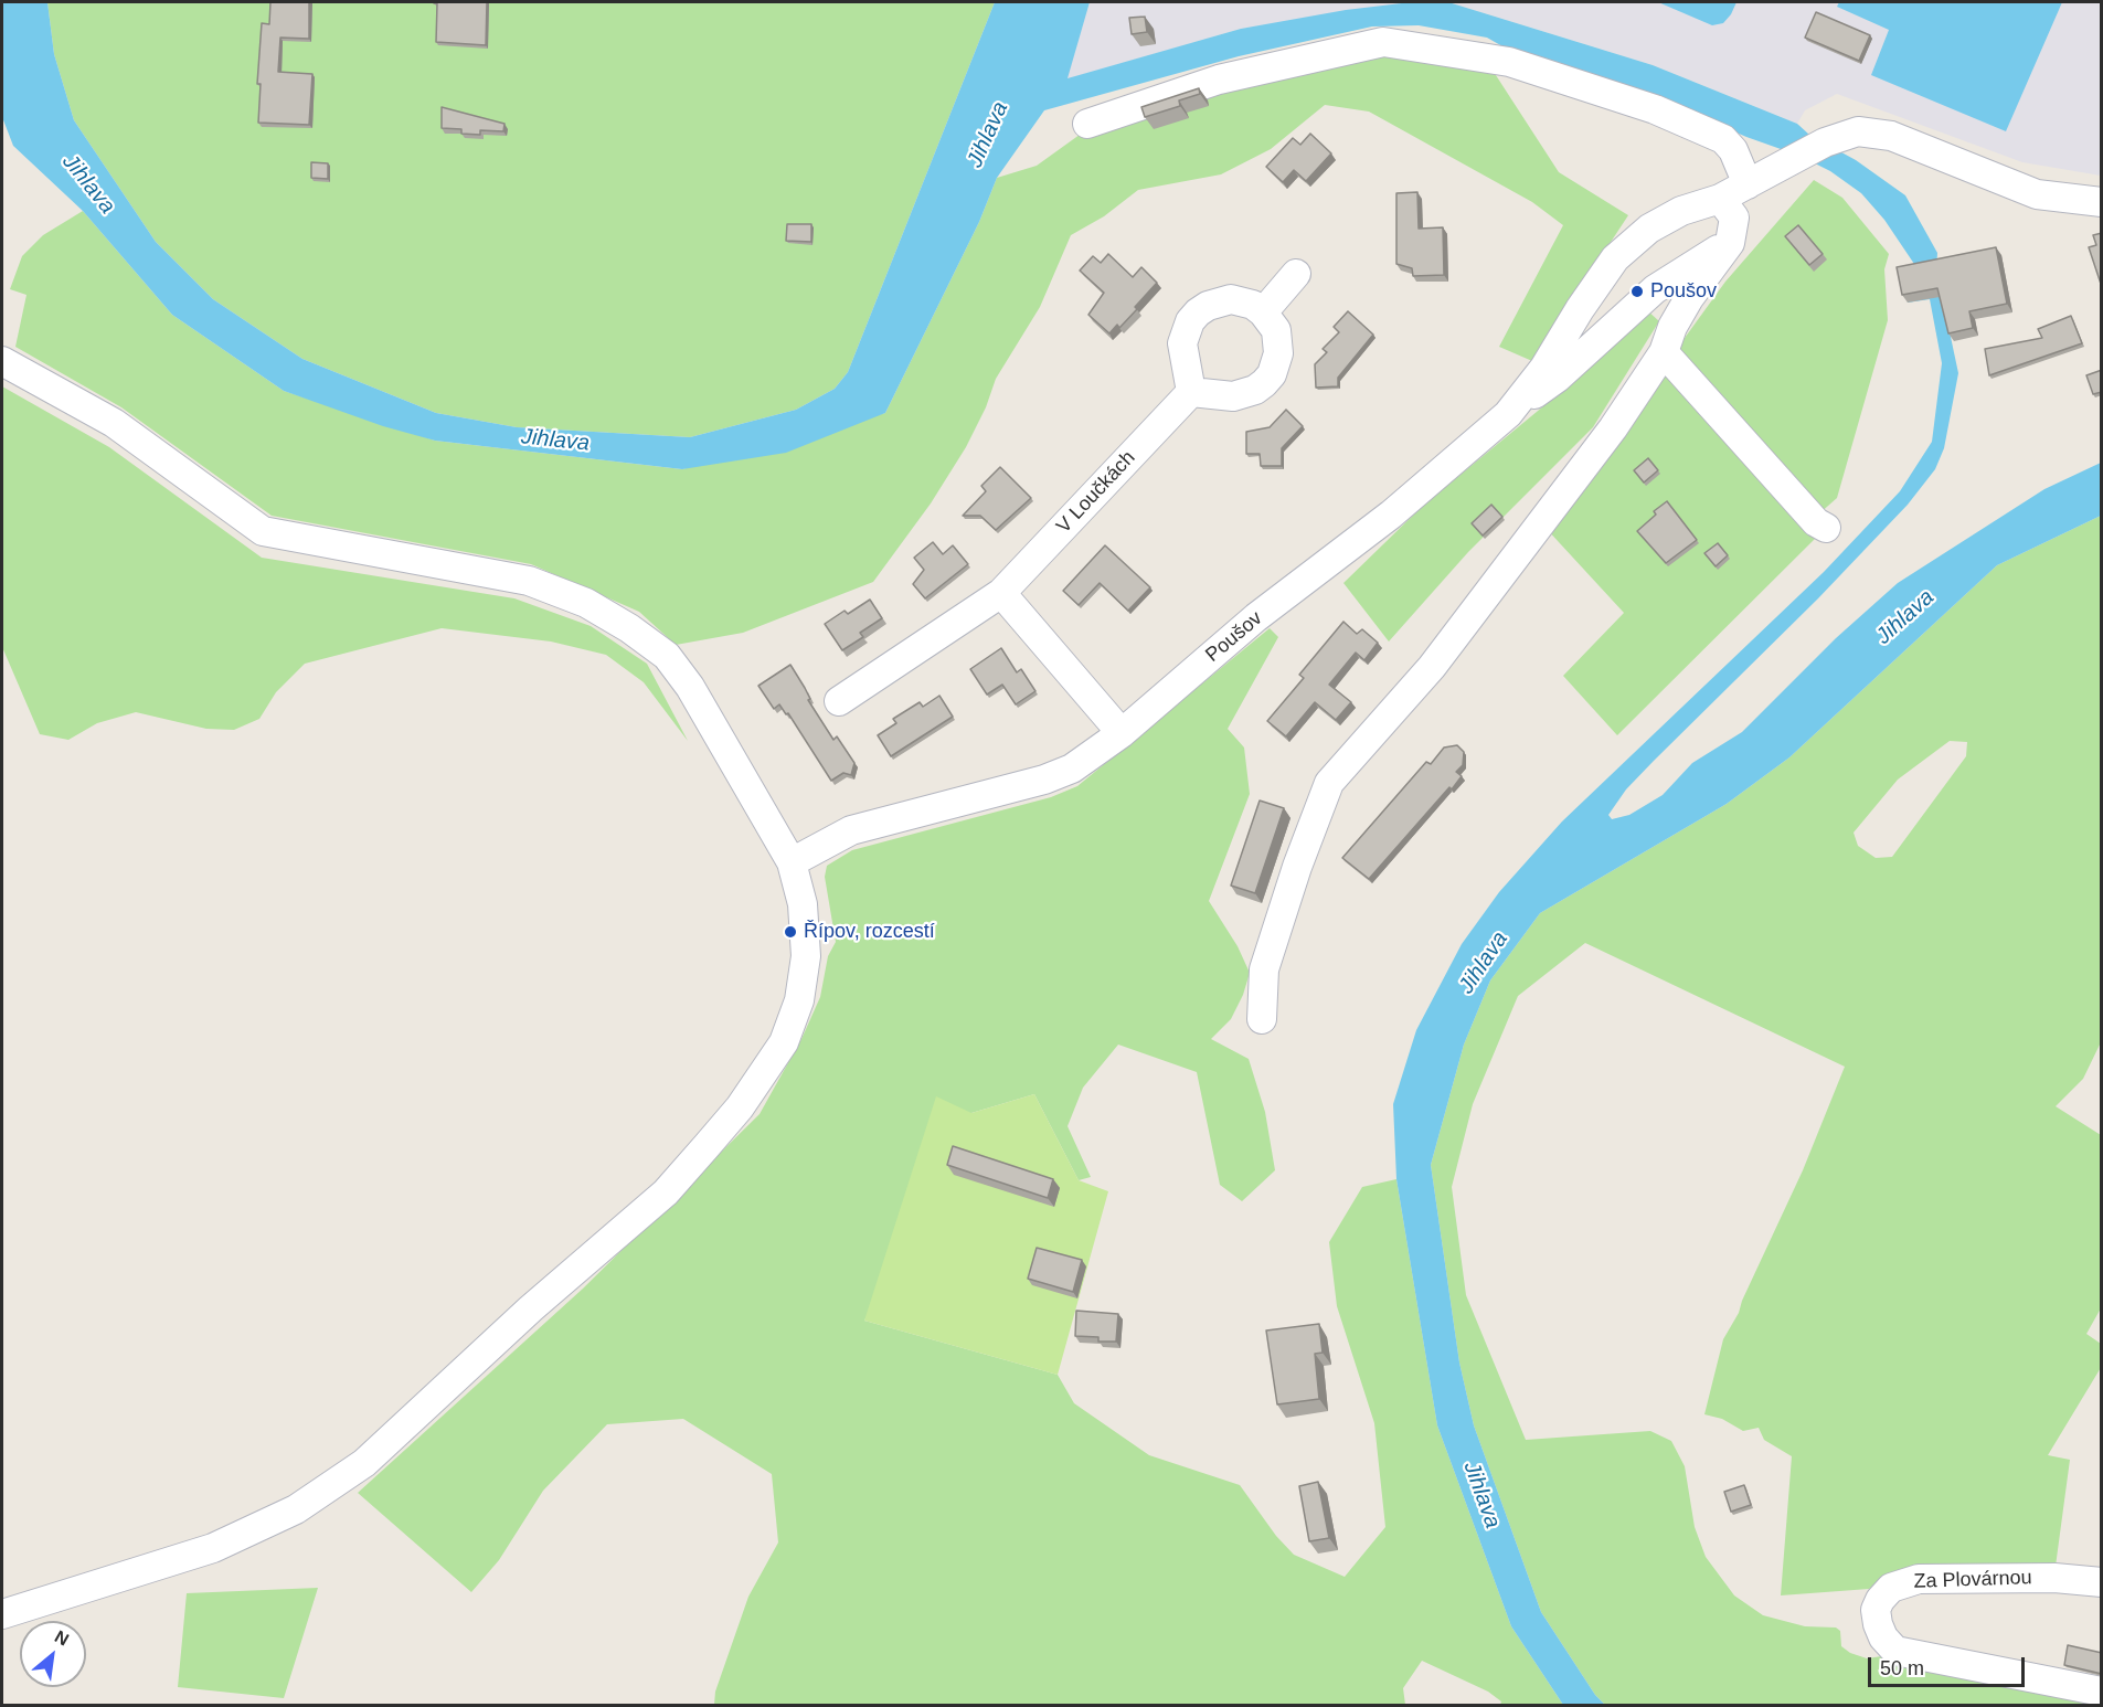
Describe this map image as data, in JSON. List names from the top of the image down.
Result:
{
  "streets": {
    "street": ["V Loučkách", "Poušov", "Za Plovárnou"]
  },
  "water": ["Jihlava"],
  "places": ["Poušov", "Řípov, rozcestí"],
  "scale_bar": "50 m",
  "north": "top right"
}
